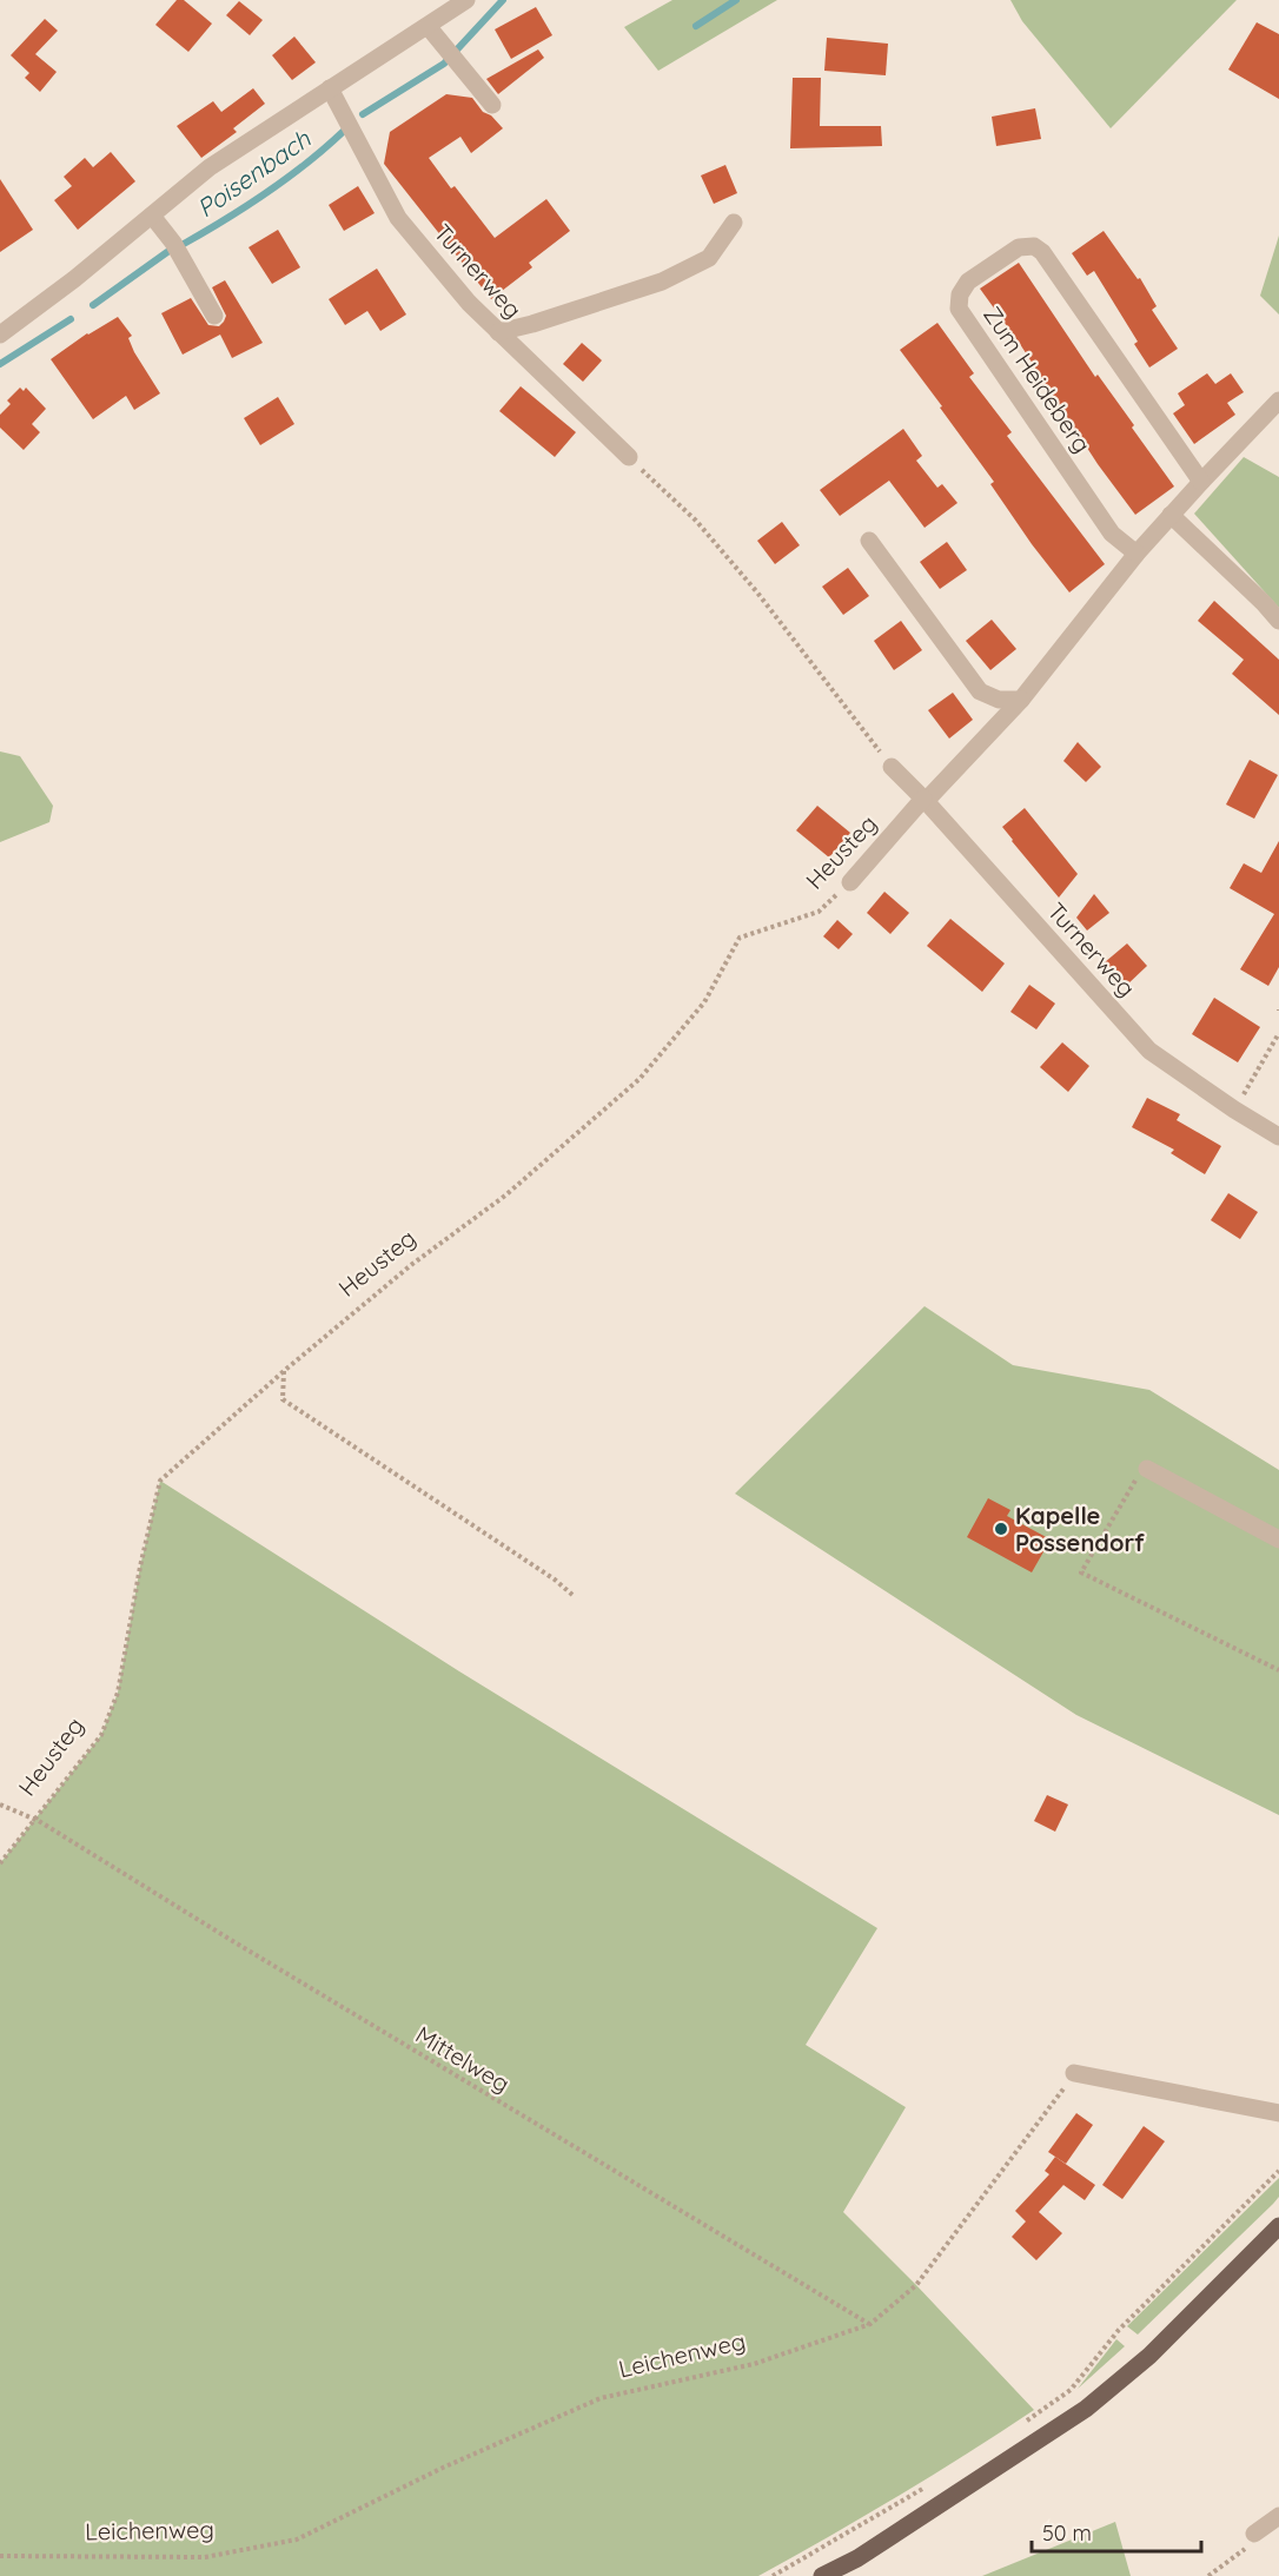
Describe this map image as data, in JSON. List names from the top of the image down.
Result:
{
  "streets": {
    "street": ["Turnerweg", "Zum Heideberg", "Heusteg"],
    "path": ["Mittelweg", "Leichenweg"]
  },
  "crossings": [
    ["Turnerweg", "Heusteg"],
    ["Heusteg", "Mittelweg"],
    ["Mittelweg", "Leichenweg"]
  ],
  "water": ["Poisenbach"],
  "places": ["Kapelle Possendorf"],
  "scale_bar": "50 m"
}
